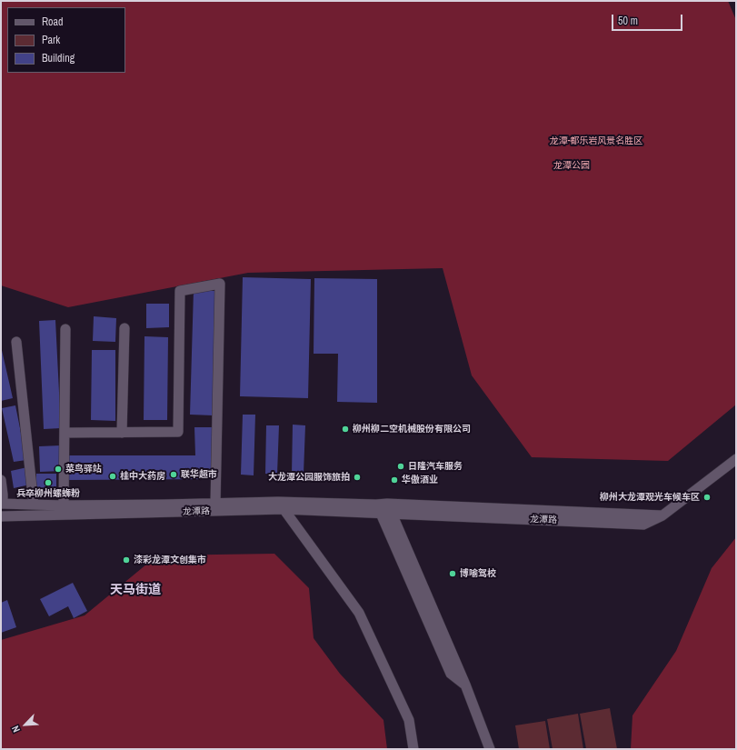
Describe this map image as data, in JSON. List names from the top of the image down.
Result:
{
  "streets": {
    "street": ["龙潭路"]
  },
  "districts": ["天马街道"],
  "parks": ["龙潭-都乐岩风景名胜区", "龙潭公园"],
  "places": [
    "柳州柳二空机械股份有限公司",
    "日隆汽车服务",
    "菜鸟驿站",
    "联华超市",
    "桂中大药房",
    "大龙潭公园服饰旅拍",
    "华傲酒业",
    "兵卒柳州螺蛳粉",
    "柳州大龙潭观光车候车区",
    "漆彩龙潭文创集市",
    "博喻驾校"
  ],
  "legend": ["Road", "Park", "Building"],
  "scale_bar": "50 m",
  "north": "bottom left"
}
